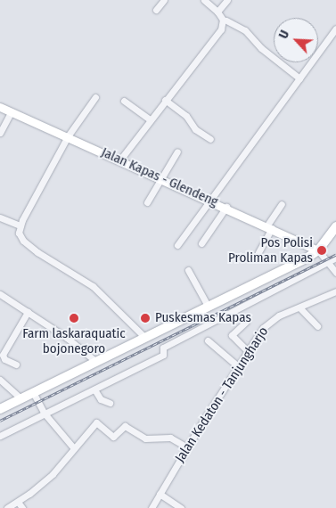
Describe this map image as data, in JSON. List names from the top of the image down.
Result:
{
  "streets": {
    "main road": ["Jalan Kapas - Glendeng"],
    "street": ["Jalan Kedaton - Tanjungharjo"]
  },
  "places": ["Pos Polisi Proliman Kapas", "Farm laskaraquatic bojonegoro", "Puskesmas Kapas"],
  "north": "top left"
}
